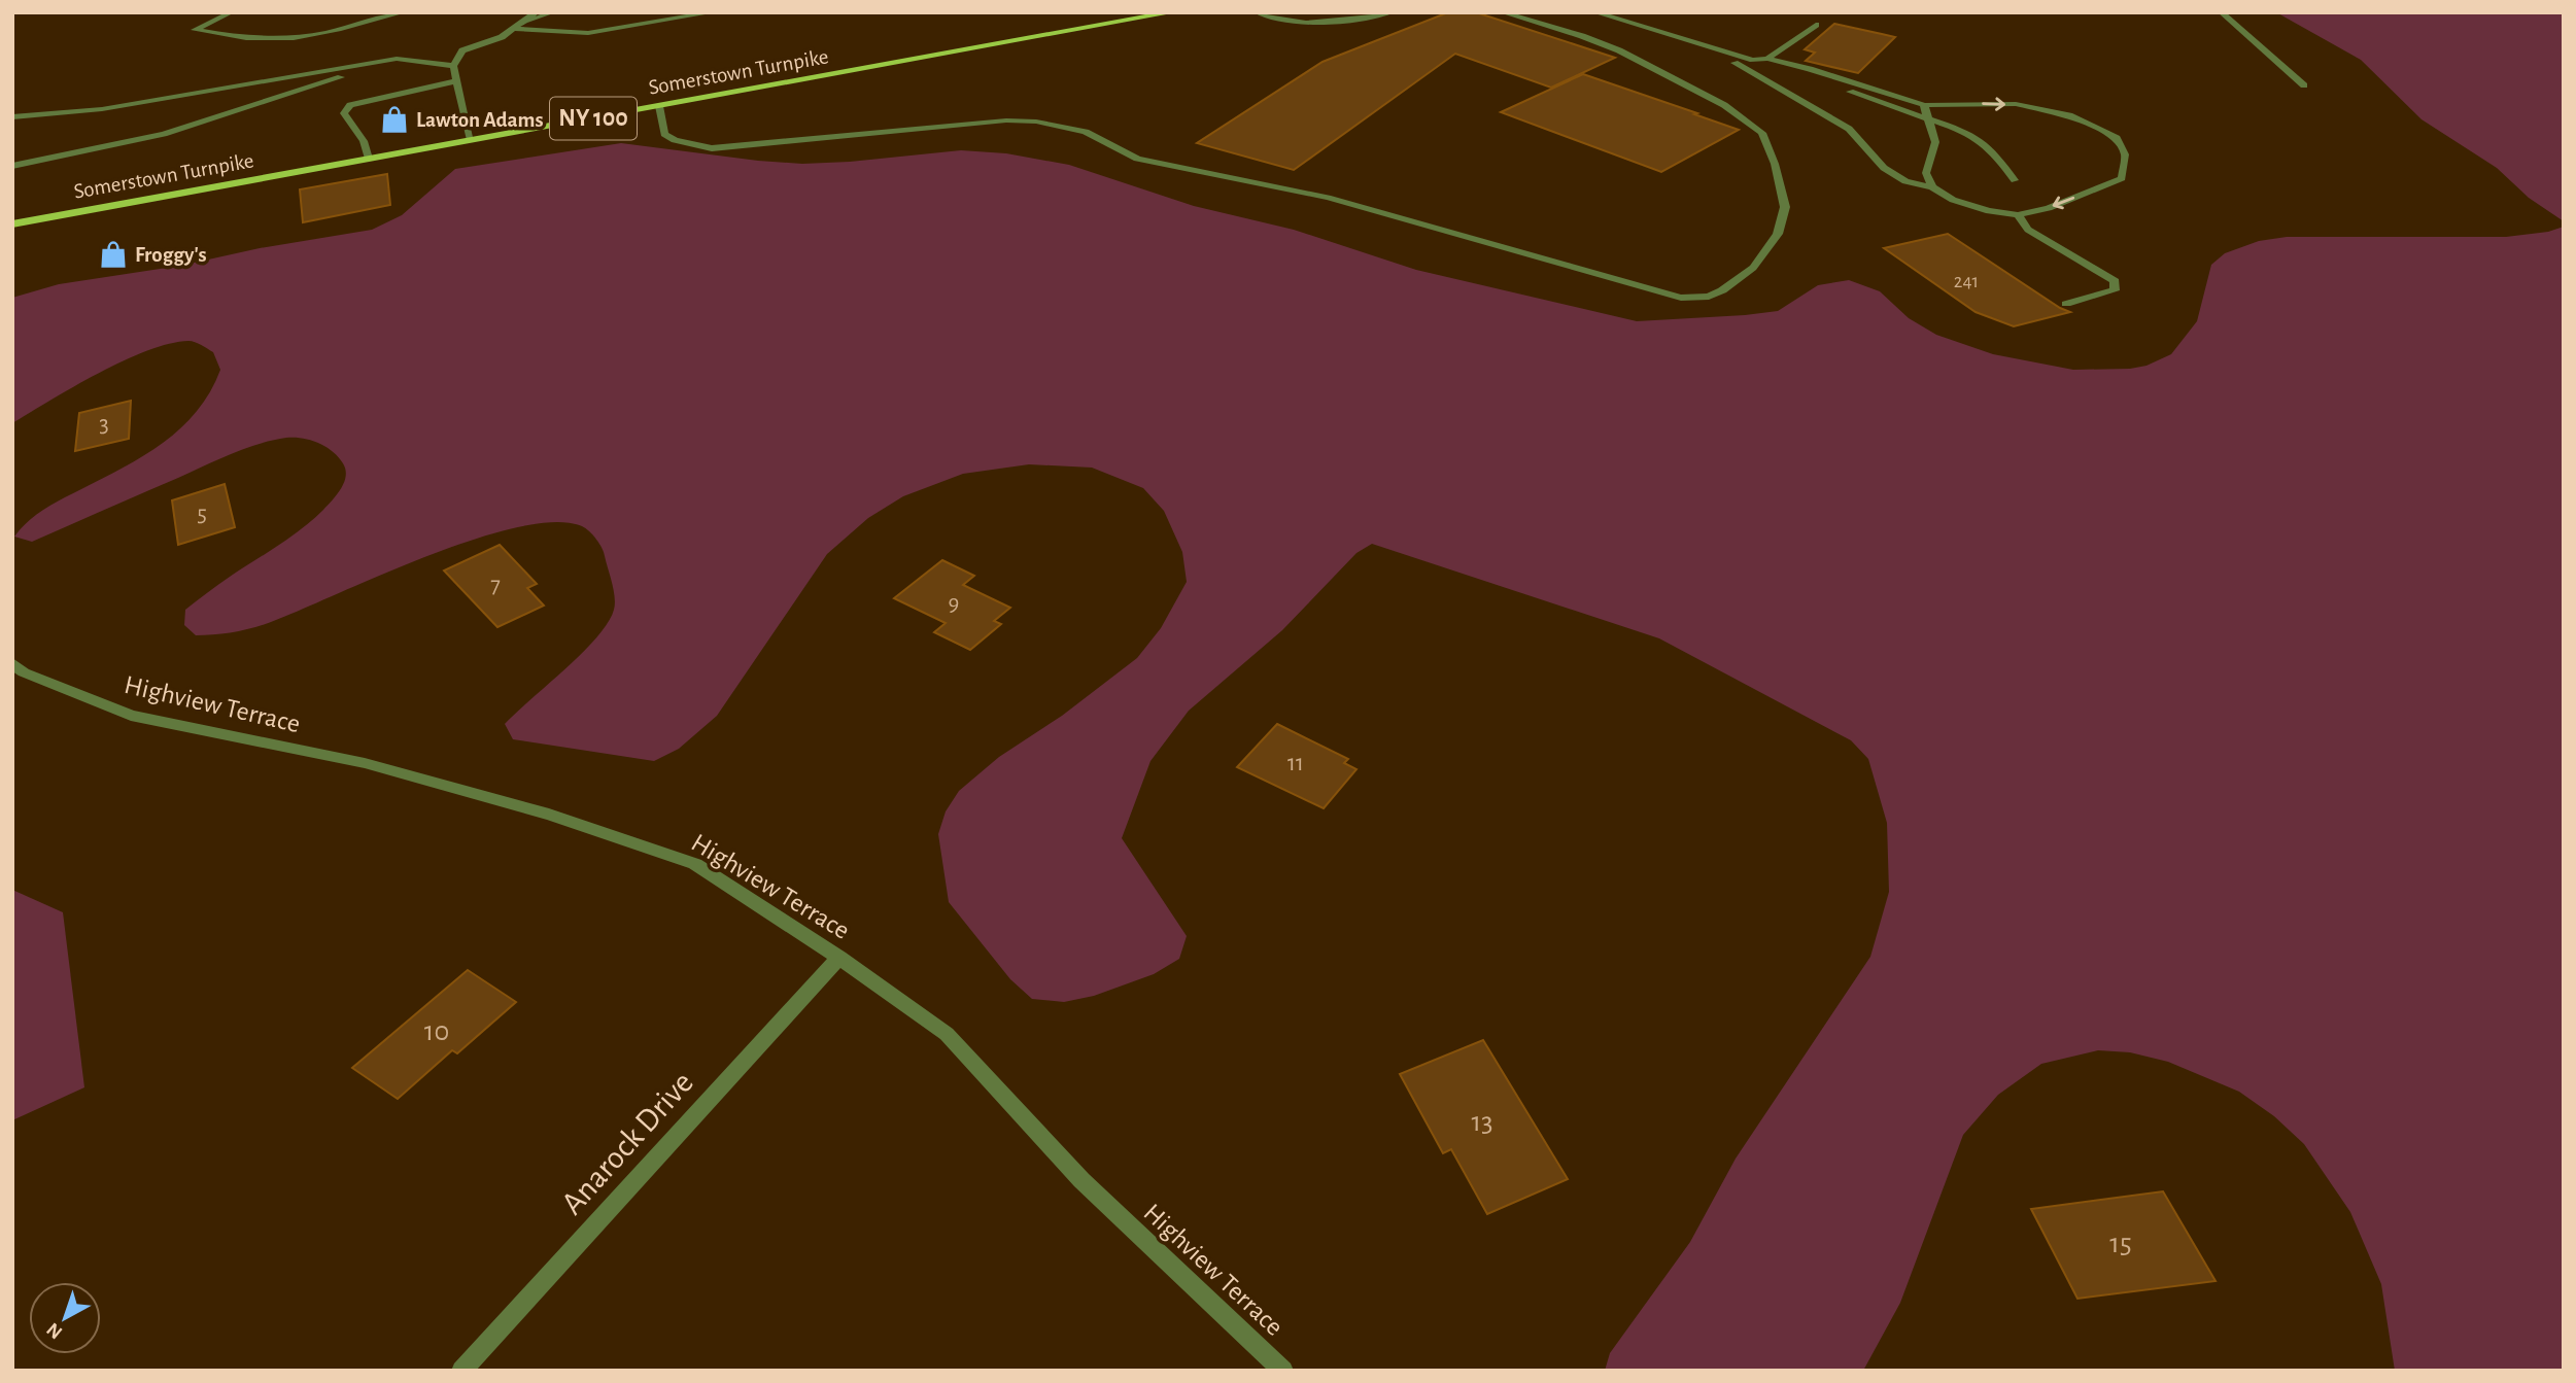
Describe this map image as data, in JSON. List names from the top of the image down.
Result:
{
  "streets": {
    "main road": ["Somerstown Turnpike", "NY 100"],
    "street": ["Highview Terrace", "Anarock Drive"]
  },
  "crossings": [
    ["Highview Terrace", "Anarock Drive"]
  ],
  "places": {
    "shop": ["Lawton Adams", "Froggy's"]
  },
  "house_numbers": [
    "241",
    "3",
    "5",
    "7",
    "9",
    "11",
    "10",
    "13",
    "15"
  ],
  "north": "bottom left"
}
